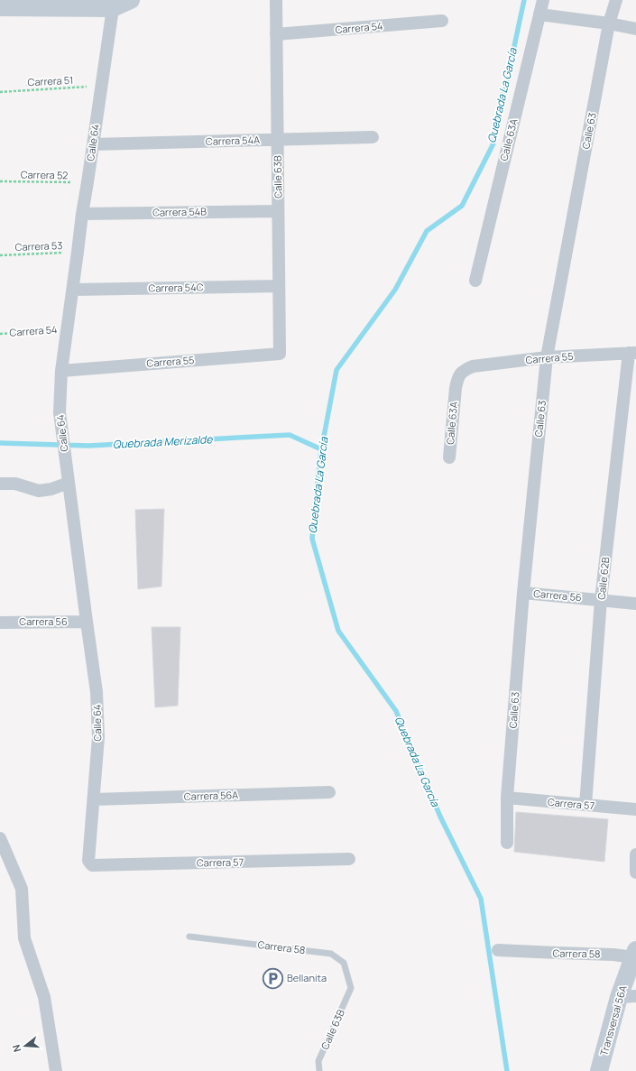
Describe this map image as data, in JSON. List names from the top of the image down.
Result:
{
  "streets": {
    "street": [
      "Carrera 54",
      "Calle 63",
      "Calle 63A",
      "Carrera 54A",
      "Calle 64",
      "Calle 63B",
      "Carrera 54B",
      "Carrera 54C",
      "Carrera 55",
      "Calle 62B",
      "Carrera 56",
      "Carrera 56A",
      "Carrera 57",
      "Carrera 58",
      "Transversal 56A"
    ],
    "path": ["Carrera 51", "Carrera 52", "Carrera 53"]
  },
  "crossings": [
    ["Carrera 54", "Calle 64"],
    ["Carrera 54", "Calle 63B"],
    ["Carrera 51", "Calle 64"],
    ["Calle 63", "Carrera 55"],
    ["Calle 63", "Carrera 56"],
    ["Calle 63", "Carrera 57"],
    ["Calle 63A", "Carrera 55"],
    ["Carrera 54A", "Calle 64"],
    ["Carrera 54A", "Calle 63B"],
    ["Calle 64", "Carrera 52"],
    ["Calle 64", "Carrera 54B"],
    ["Calle 64", "Carrera 53"],
    ["Calle 64", "Carrera 54C"],
    ["Calle 64", "Carrera 55"],
    ["Calle 64", "Carrera 56"],
    ["Calle 64", "Carrera 56A"],
    ["Calle 64", "Carrera 57"],
    ["Calle 63B", "Carrera 54B"],
    ["Calle 63B", "Carrera 54C"],
    ["Calle 63B", "Carrera 55"],
    ["Calle 63B", "Carrera 58"],
    ["Carrera 55", "Calle 62B"],
    ["Calle 62B", "Carrera 56"],
    ["Calle 62B", "Carrera 57"],
    ["Carrera 58", "Transversal 56A"]
  ],
  "water": ["Quebrada La García", "Quebrada Merizalde"],
  "places": {
    "parking": ["Bellanita"]
  },
  "north": "left"
}
